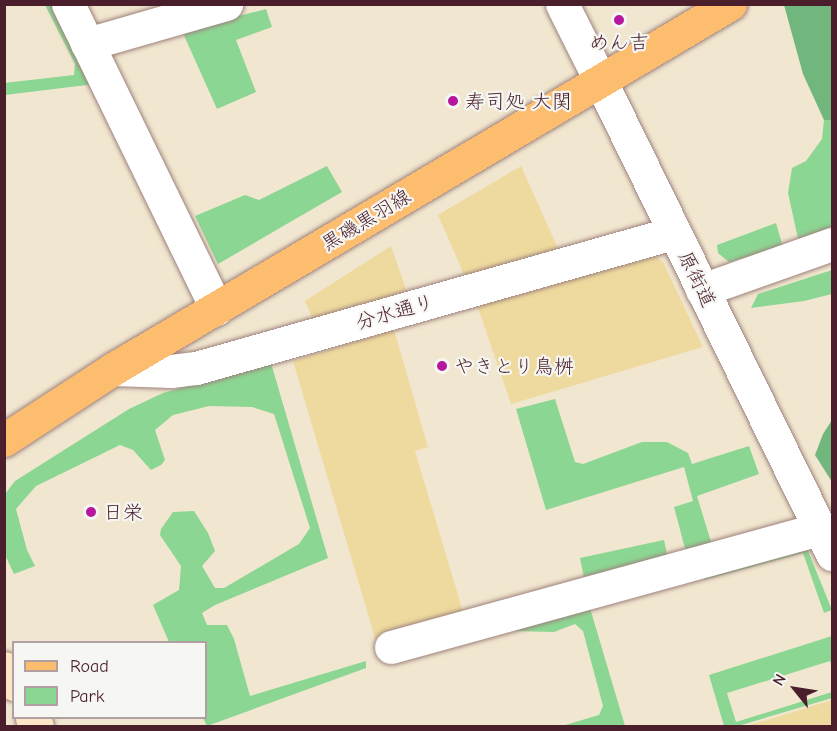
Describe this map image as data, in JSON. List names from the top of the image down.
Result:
{
  "streets": {
    "main road": ["黒磯黒羽線"],
    "street": ["原街道", "分水通り"]
  },
  "crossings": [
    ["黒磯黒羽線", "原街道"],
    ["黒磯黒羽線", "分水通り"],
    ["原街道", "分水通り"]
  ],
  "places": [
    "めん吉",
    "寿司処 大関",
    "やきとり鳥桝",
    "日栄"
  ],
  "legend": ["Road", "Park"],
  "north": "top left"
}
